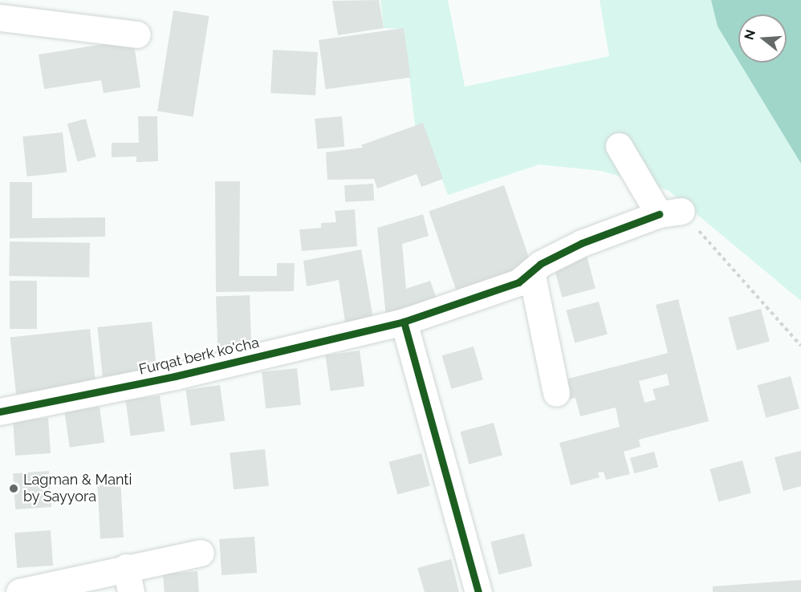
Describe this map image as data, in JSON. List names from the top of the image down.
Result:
{
  "streets": {
    "street": ["Furqat berk ko'cha"]
  },
  "places": ["Lagman & Manti by Sayyora"],
  "north": "left"
}
